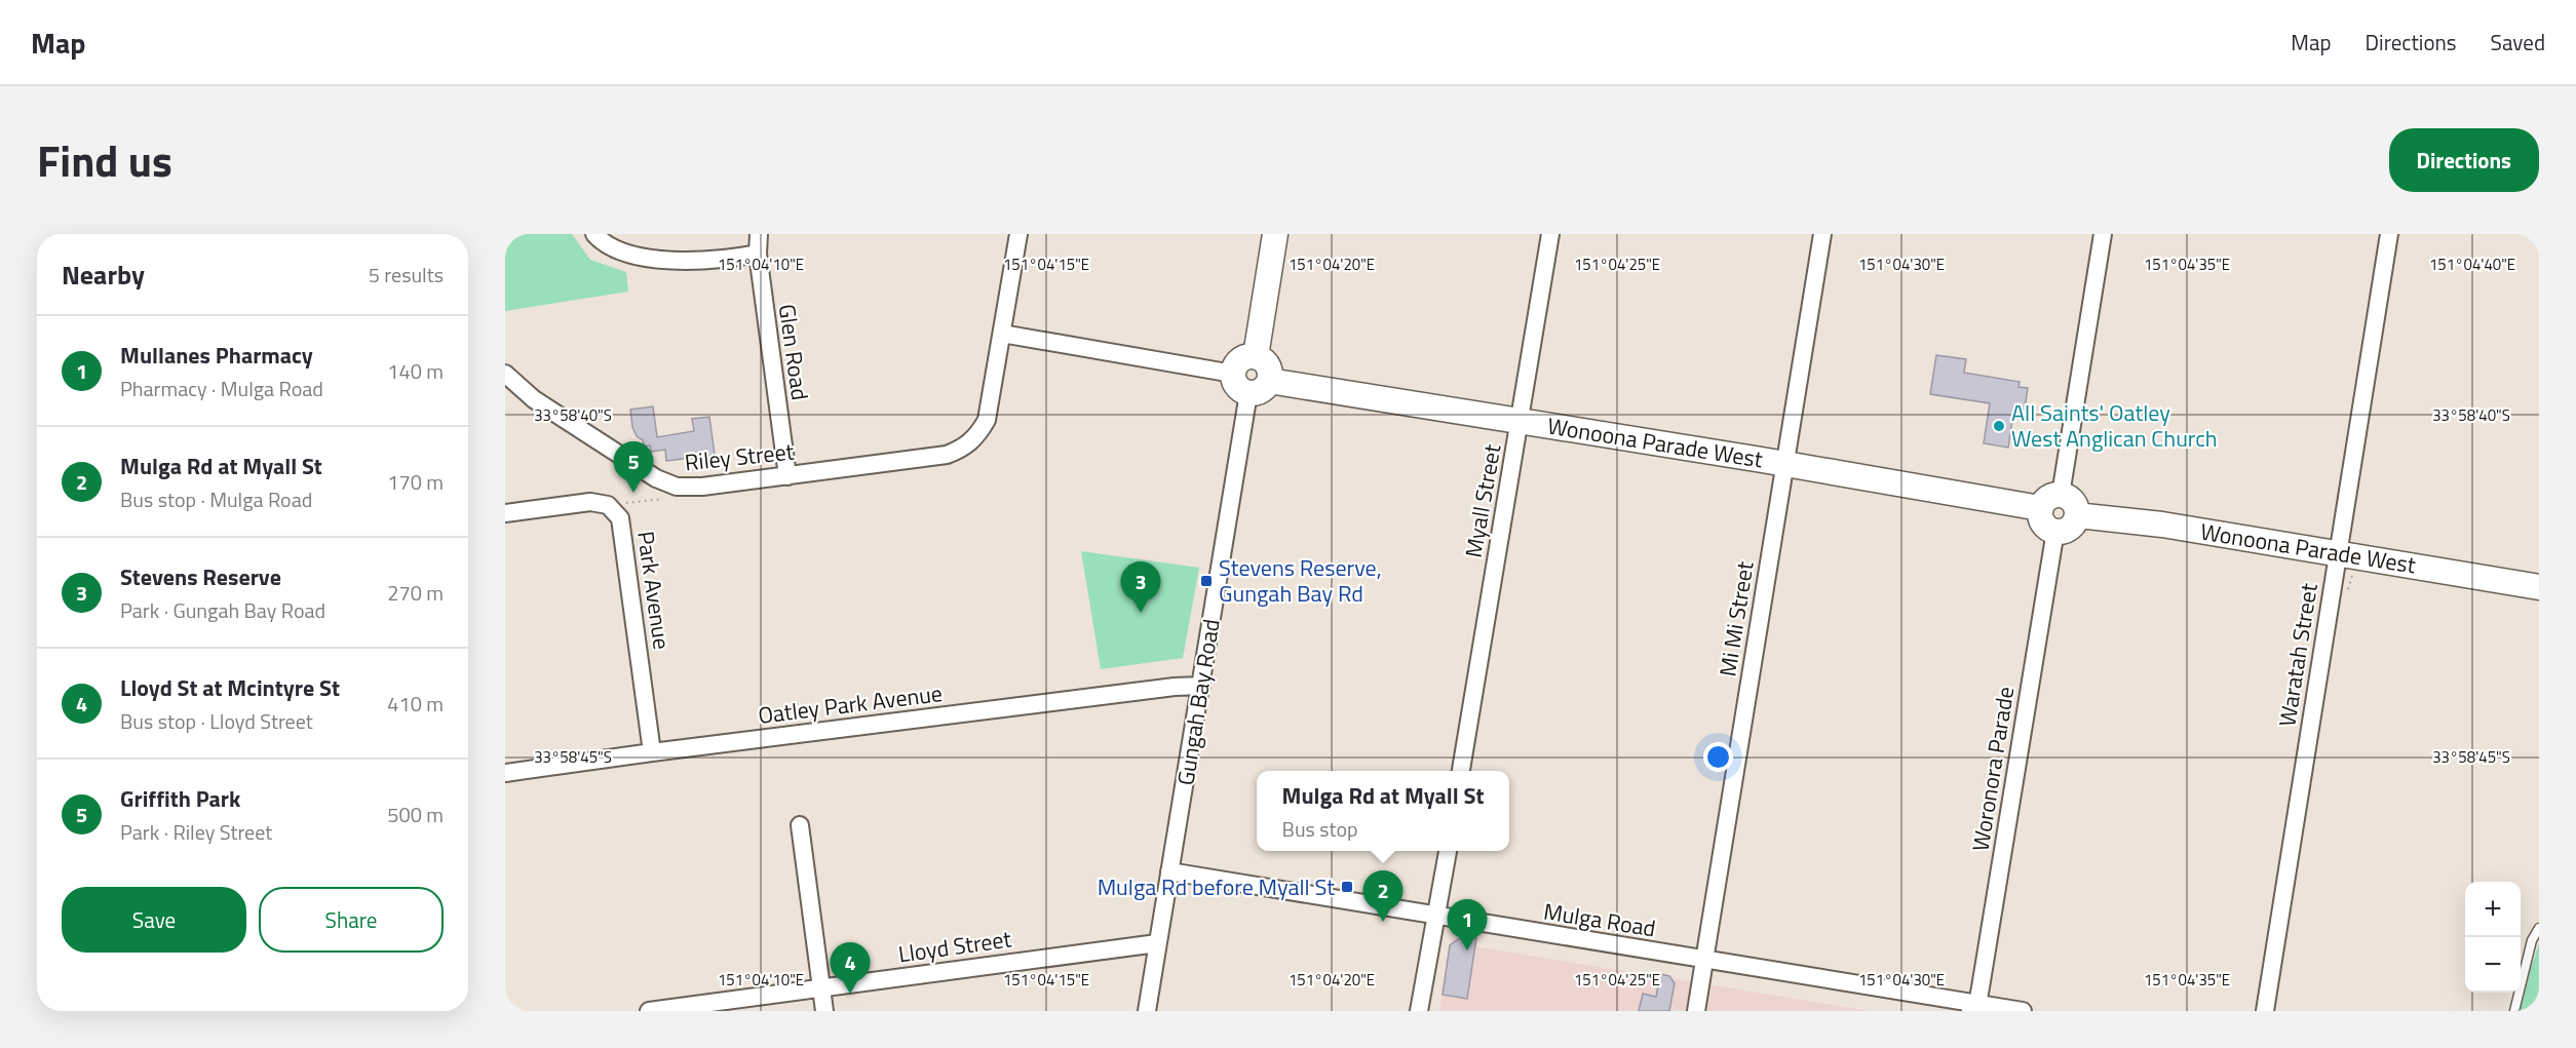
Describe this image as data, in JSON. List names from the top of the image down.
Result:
{
  "streets": {
    "street": [
      "Glen Road",
      "Wonoona Parade West",
      "Riley Street",
      "Myall Street",
      "Park Avenue",
      "Mi Mi Street",
      "Waratah Street",
      "Gungah Bay Road",
      "Oatley Park Avenue",
      "Woronora Parade",
      "Mulga Road",
      "Lloyd Street"
    ]
  },
  "crossings": [
    ["Glen Road", "Riley Street"],
    ["Wonoona Parade West", "Myall Street"],
    ["Wonoona Parade West", "Mi Mi Street"],
    ["Wonoona Parade West", "Waratah Street"],
    ["Wonoona Parade West", "Gungah Bay Road"],
    ["Wonoona Parade West", "Woronora Parade"],
    ["Park Avenue", "Oatley Park Avenue"],
    ["Mi Mi Street", "Mulga Road"],
    ["Gungah Bay Road", "Oatley Park Avenue"],
    ["Gungah Bay Road", "Mulga Road"],
    ["Gungah Bay Road", "Lloyd Street"],
    ["Woronora Parade", "Mulga Road"]
  ],
  "places": {
    "other": ["All Saints' Oatley West Anglican Church"],
    "transit": ["Stevens Reserve, Gungah Bay Rd", "Mulga Rd before Myall St"]
  },
  "page": {
    "header": "Map",
    "nav": ["Map", "Directions", "Saved"],
    "title": "Find us",
    "buttons": [
      "Directions",
      ["Save", "Share"]
    ],
    "heading": ["Nearby", "5 results"],
    "list": [
      {
        "mark": "1",
        "name": "Mullanes Pharmacy",
        "note": "Pharmacy · Mulga Road",
        "value": "140 m"
      },
      {
        "mark": "2",
        "name": "Mulga Rd at Myall St",
        "note": "Bus stop · Mulga Road",
        "value": "170 m"
      },
      {
        "mark": "3",
        "name": "Stevens Reserve",
        "note": "Park · Gungah Bay Road",
        "value": "270 m"
      },
      {
        "mark": "4",
        "name": "Lloyd St at Mcintyre St",
        "note": "Bus stop · Lloyd Street",
        "value": "410 m"
      },
      {
        "mark": "5",
        "name": "Griffith Park",
        "note": "Park · Riley Street",
        "value": "500 m"
      }
    ],
    "pins": [
      "5",
      "3",
      "2",
      "1",
      "4"
    ],
    "popup": ["Mulga Rd at Myall St", "Bus stop"],
    "map_buttons": ["+", "−"]
  },
  "coordinates": [
    "151°04'10\"E",
    "151°04'15\"E",
    "151°04'20\"E",
    "151°04'25\"E",
    "151°04'30\"E",
    "151°04'35\"E",
    "151°04'40\"E",
    "33°58'40\"S",
    "33°58'45\"S"
  ]
}
